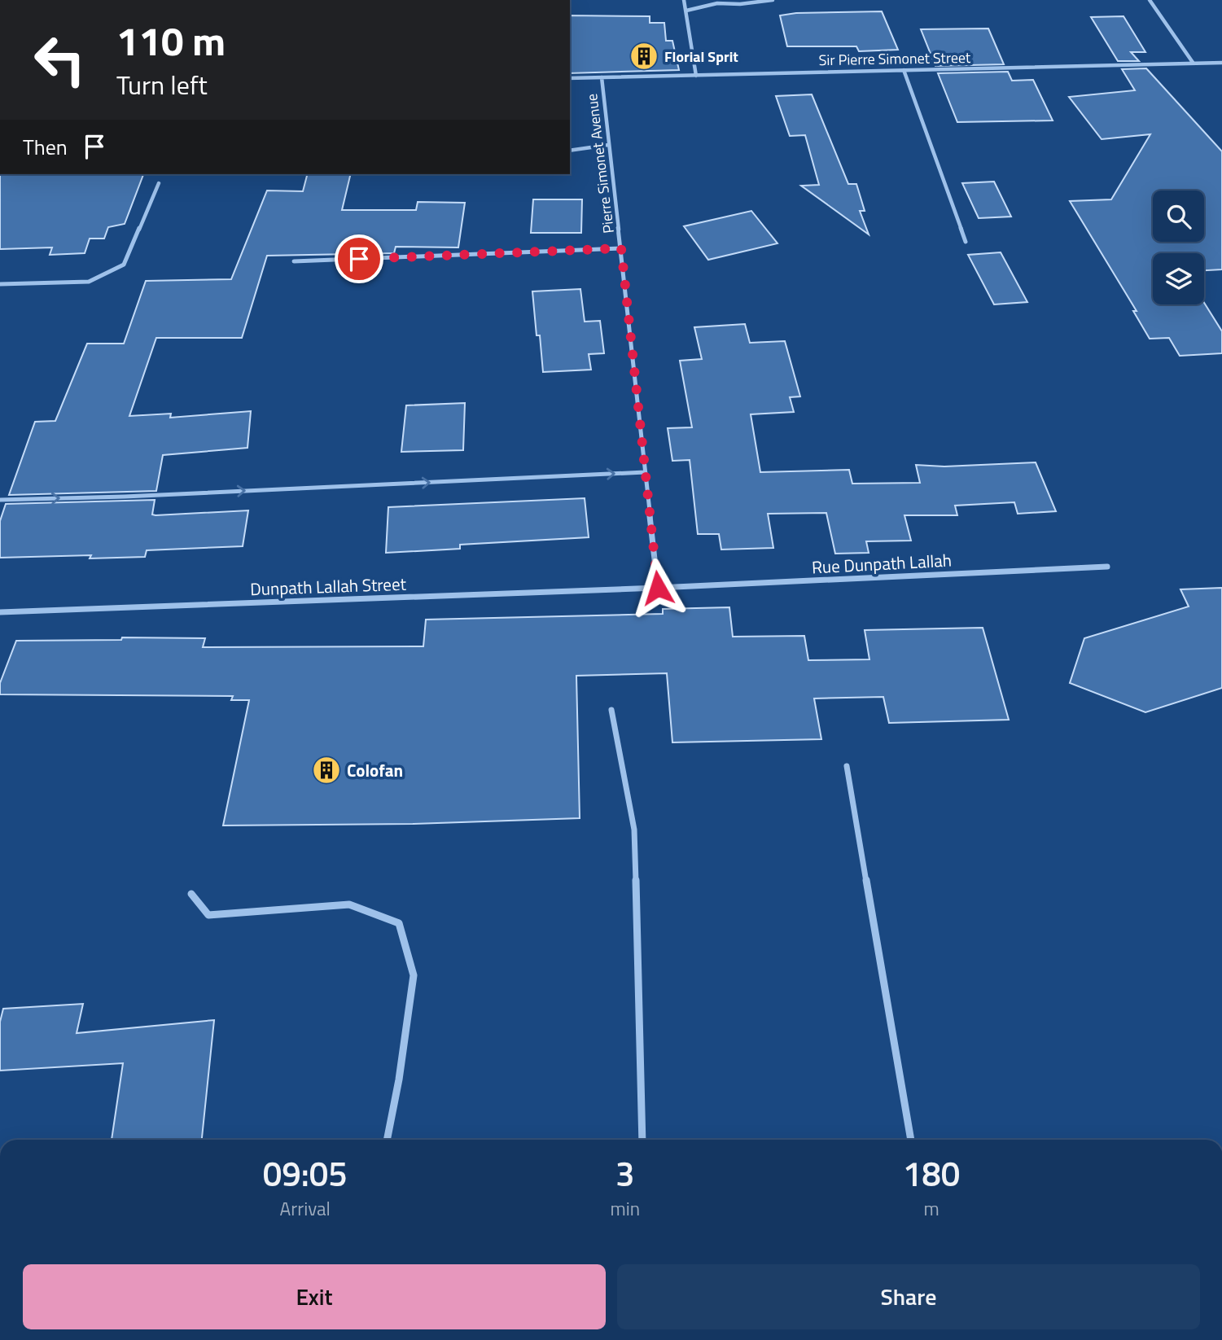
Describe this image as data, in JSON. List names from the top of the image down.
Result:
{
  "streets": {
    "street": [
      "Sir Pierre Simonet Street",
      "Pierre Simonet Avenue",
      "Rue Dunpath Lallah",
      "Dunpath Lallah Street"
    ]
  },
  "crossings": [
    ["Sir Pierre Simonet Street", "Pierre Simonet Avenue"],
    ["Pierre Simonet Avenue", "Rue Dunpath Lallah"],
    ["Pierre Simonet Avenue", "Dunpath Lallah Street"],
    ["Rue Dunpath Lallah", "Dunpath Lallah Street"]
  ],
  "places": {
    "building": ["Florial Sprit", "Colofan"]
  },
  "page": {
    "turn": ["110 m", "Turn left"],
    "then": "Then",
    "eta": [
      "09:05",
      "Arrival",
      "3",
      "min",
      "180",
      "m"
    ],
    "buttons": ["Exit", "Share"]
  }
}
